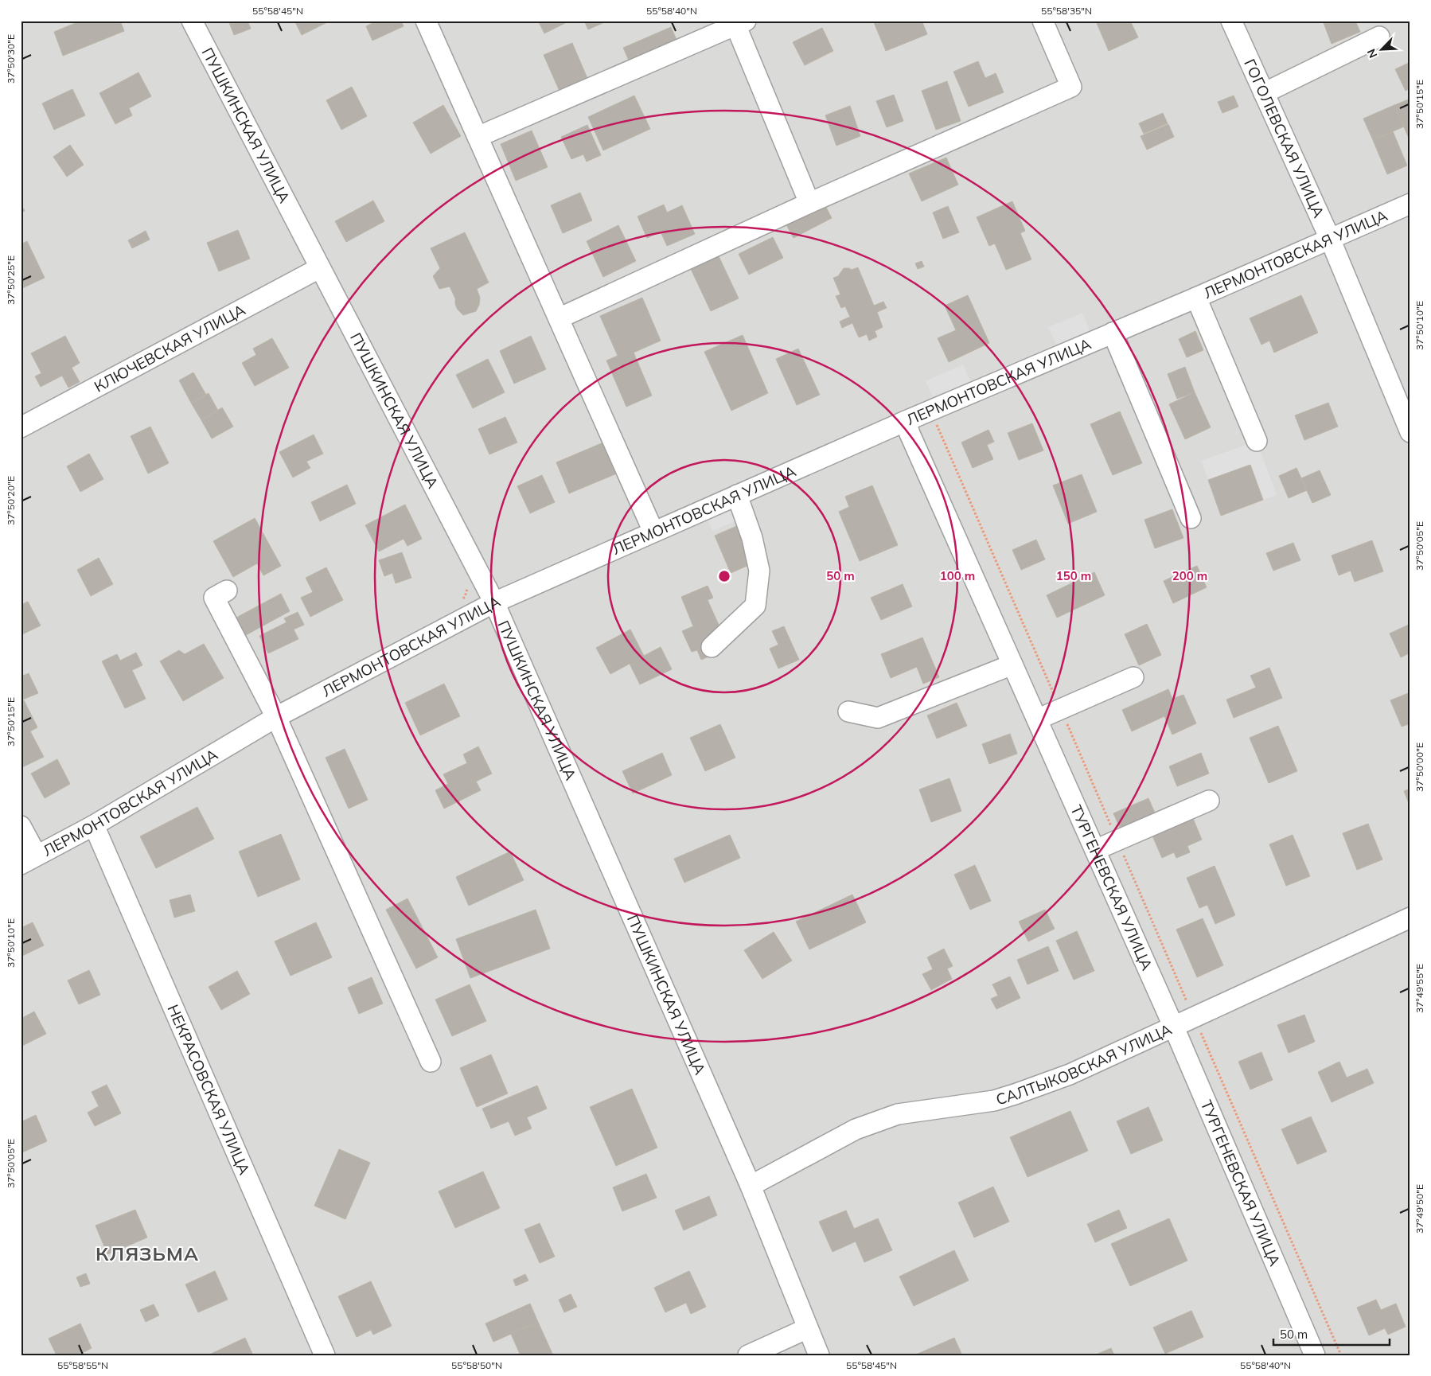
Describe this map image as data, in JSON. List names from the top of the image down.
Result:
{
  "streets": {
    "street": [
      "ПУШКИНСКАЯ УЛИЦА",
      "ГОГОЛЕВСКАЯ УЛИЦА",
      "ЛЕРМОНТОВСКАЯ УЛИЦА",
      "КЛЮЧЕВСКАЯ УЛИЦА",
      "ТУРГЕНЕВСКАЯ УЛИЦА",
      "САЛТЫКОВСКАЯ УЛИЦА",
      "НЕКРАСОВСКАЯ УЛИЦА"
    ]
  },
  "crossings": [
    ["ПУШКИНСКАЯ УЛИЦА", "ЛЕРМОНТОВСКАЯ УЛИЦА"],
    ["ПУШКИНСКАЯ УЛИЦА", "КЛЮЧЕВСКАЯ УЛИЦА"],
    ["ПУШКИНСКАЯ УЛИЦА", "САЛТЫКОВСКАЯ УЛИЦА"],
    ["ГОГОЛЕВСКАЯ УЛИЦА", "ЛЕРМОНТОВСКАЯ УЛИЦА"],
    ["ЛЕРМОНТОВСКАЯ УЛИЦА", "ТУРГЕНЕВСКАЯ УЛИЦА"],
    ["ЛЕРМОНТОВСКАЯ УЛИЦА", "НЕКРАСОВСКАЯ УЛИЦА"],
    ["ТУРГЕНЕВСКАЯ УЛИЦА", "САЛТЫКОВСКАЯ УЛИЦА"]
  ],
  "districts": ["КЛЯЗЬМА"],
  "scale_bar": "50 m",
  "north": "bottom left",
  "coordinates": [
    "55°58'45\"N",
    "55°58'40\"N",
    "55°58'35\"N",
    "37°50'30\"E",
    "37°50'15\"E",
    "37°50'25\"E",
    "37°50'10\"E",
    "37°50'20\"E",
    "37°50'05\"E",
    "37°50'00\"E",
    "37°49'55\"E",
    "37°49'50\"E",
    "55°58'55\"N",
    "55°58'50\"N"
  ],
  "rings": [
    "50 m",
    "100 m",
    "150 m",
    "200 m"
  ]
}
